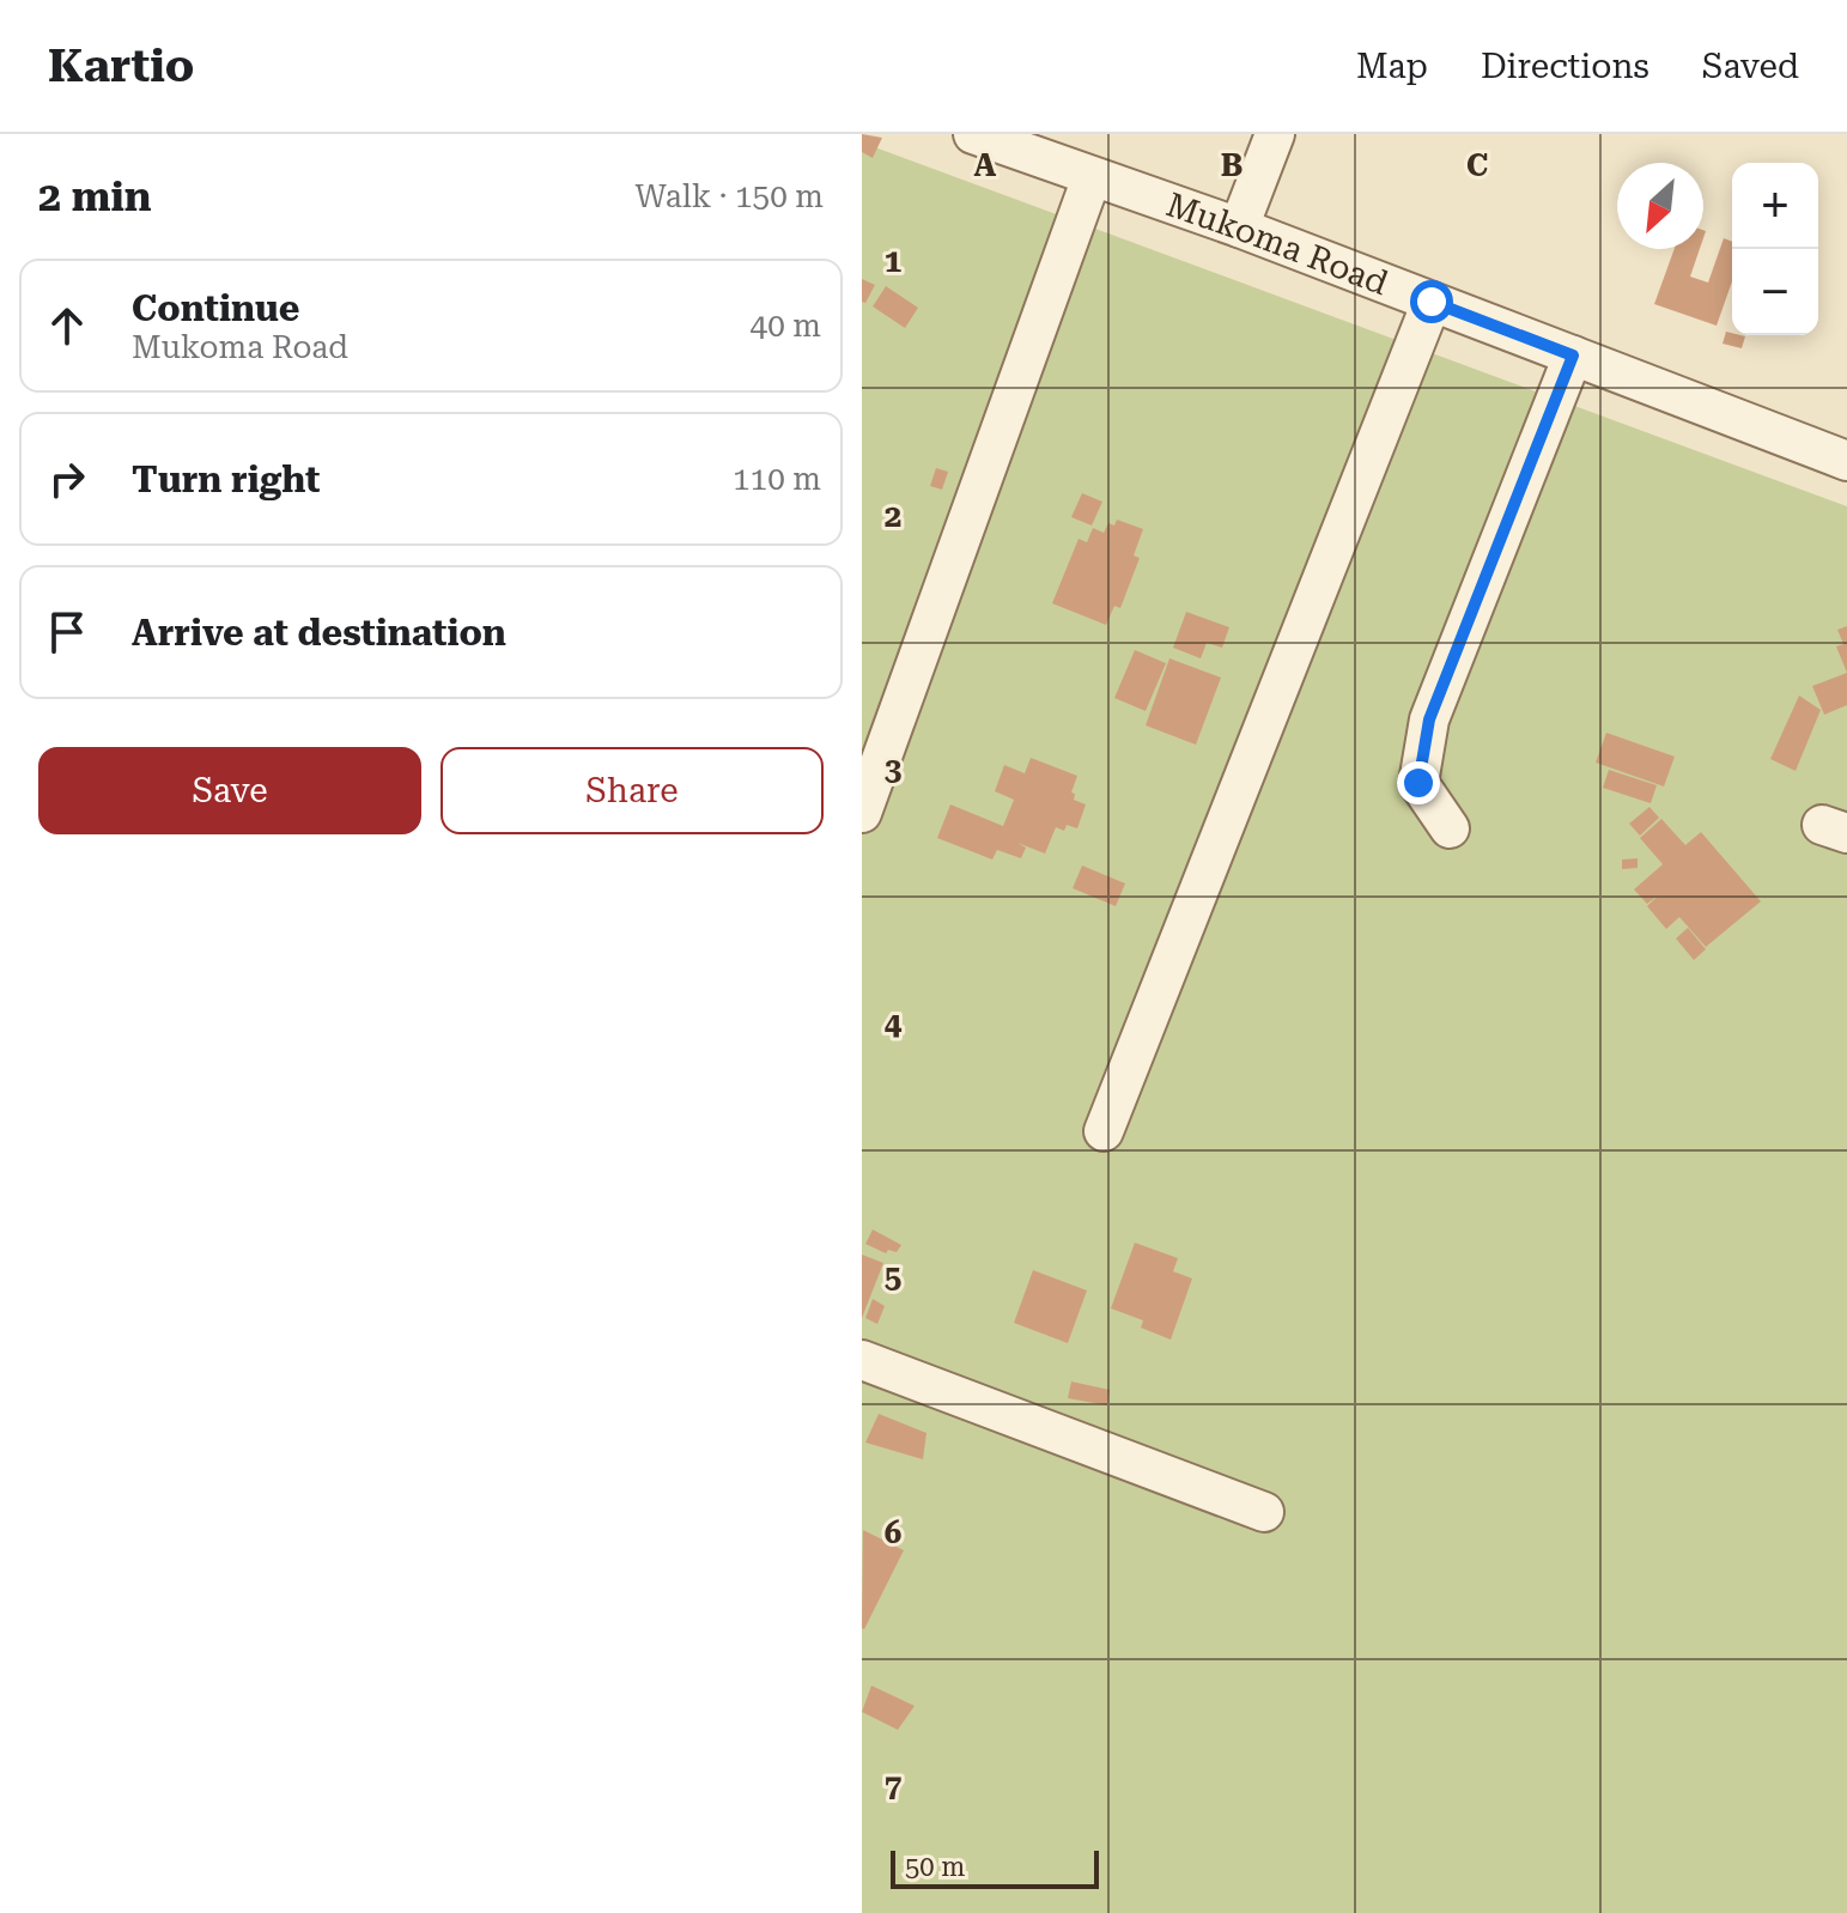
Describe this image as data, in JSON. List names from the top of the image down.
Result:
{
  "streets": {
    "street": ["Mukoma Road"]
  },
  "scale_bar": "50 m",
  "north": "bottom left",
  "page": {
    "header": "Kartio",
    "nav": ["Map", "Directions", "Saved"],
    "heading": ["2 min", "Walk · 150 m"],
    "map_buttons": ["+", "−"],
    "list": [
      ["Continue", "Mukoma Road", "40 m"],
      ["Turn right", "110 m"],
      "Arrive at destination"
    ],
    "buttons": ["Save", "Share"],
    "scale": "50 m"
  },
  "grid": {
    "columns": ["A", "B", "C"],
    "rows": [
      "1",
      "2",
      "3",
      "4",
      "5",
      "6",
      "7"
    ]
  }
}
